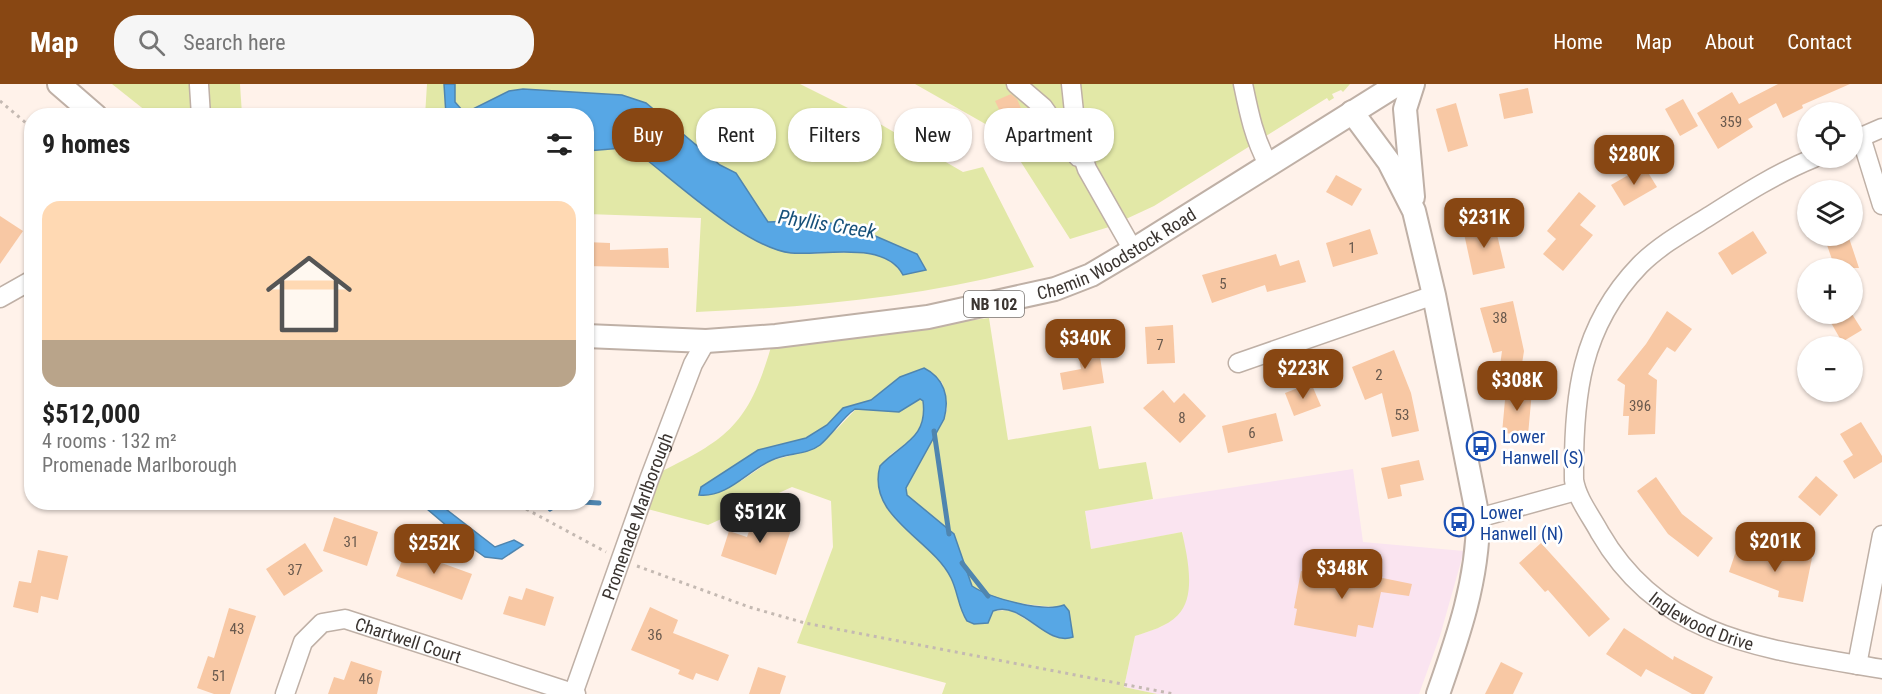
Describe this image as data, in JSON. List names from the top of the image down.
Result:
{
  "streets": {
    "main road": ["Chemin Woodstock Road", "NB 102"],
    "street": ["Promenade Marlborough", "Inglewood Drive", "Chartwell Court"]
  },
  "crossings": [
    ["Chemin Woodstock Road", "Promenade Marlborough"],
    ["Promenade Marlborough", "Chartwell Court"]
  ],
  "water": ["Phyllis Creek"],
  "places": {
    "bus stop": ["Lower Hanwell (S)", "Lower Hanwell (N)"]
  },
  "house_numbers": [
    "359",
    "1",
    "5",
    "38",
    "7",
    "2",
    "396",
    "53",
    "8",
    "6",
    "31",
    "37",
    "43",
    "36",
    "51",
    "46"
  ],
  "page": {
    "header": "Map",
    "search": "Search here",
    "nav": [
      "Home",
      "Map",
      "About",
      "Contact"
    ],
    "map_buttons": ["+", "−"],
    "chip": [
      "Buy",
      "Rent",
      "Filters",
      "New",
      "Apartment"
    ],
    "heading": "9 homes",
    "price": [
      "$280K",
      "$231K",
      "$340K",
      "$223K",
      "$308K",
      "$512K",
      "$201K",
      "$252K",
      "$348K"
    ],
    "list": [
      {
        "name": "$512,000",
        "note": "4 rooms · 132 m² · Promenade Marlborough"
      }
    ]
  }
}
